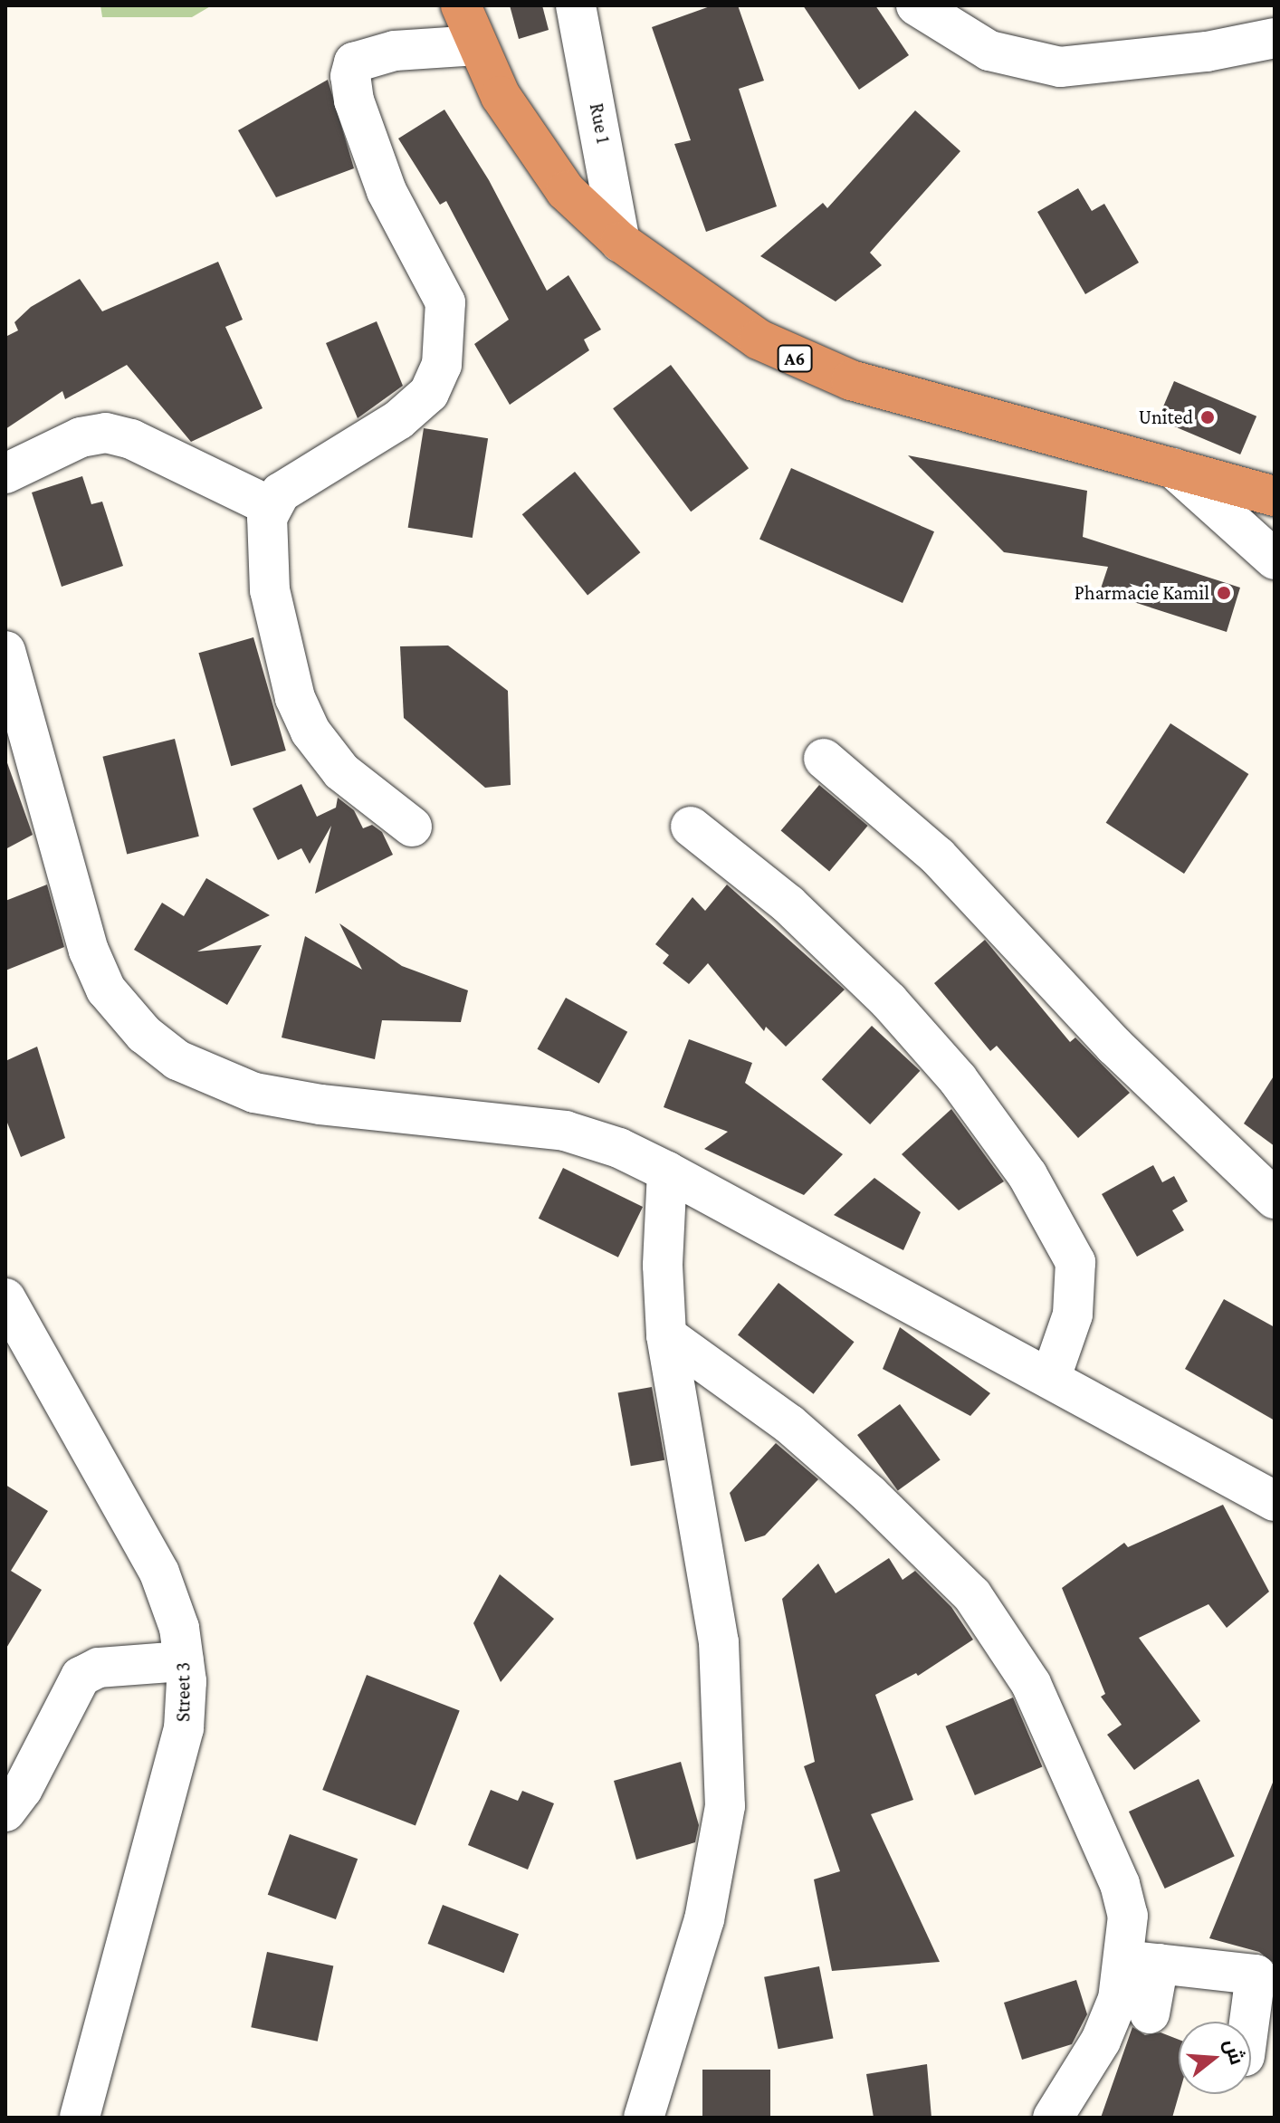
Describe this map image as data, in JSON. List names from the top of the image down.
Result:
{
  "streets": {
    "highway": ["A6"],
    "street": ["Rue 1", "Street 3"]
  },
  "crossings": [
    ["Rue 1", "A6"]
  ],
  "places": ["United", "Pharmacie Kamil"],
  "north": "right"
}
